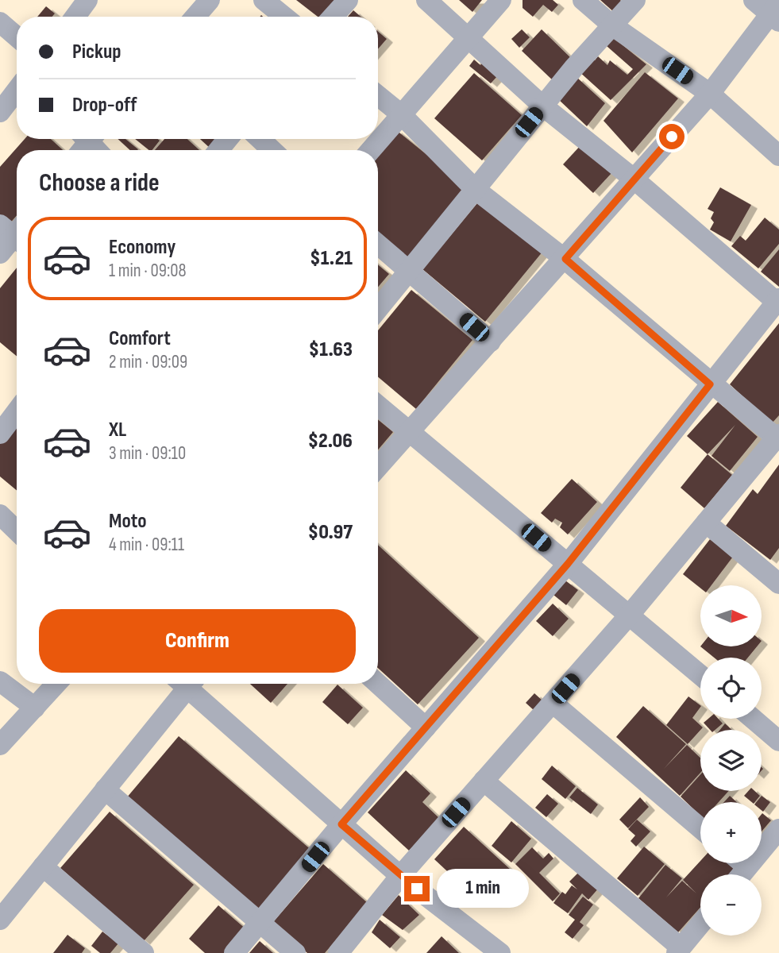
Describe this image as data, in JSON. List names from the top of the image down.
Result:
{
  "north": "right",
  "page": {
    "banner": ["Pickup", "Drop-off"],
    "heading": "Choose a ride",
    "list": [
      {
        "name": "Economy",
        "note": "1 min · 09:08",
        "value": "$1.21"
      },
      {
        "name": "Comfort",
        "note": "2 min · 09:09",
        "value": "$1.63"
      },
      {
        "name": "XL",
        "note": "3 min · 09:10",
        "value": "$2.06"
      },
      {
        "name": "Moto",
        "note": "4 min · 09:11",
        "value": "$0.97"
      }
    ],
    "map_buttons": ["+", "−"],
    "buttons": "Confirm",
    "bubble": "1 min"
  }
}
